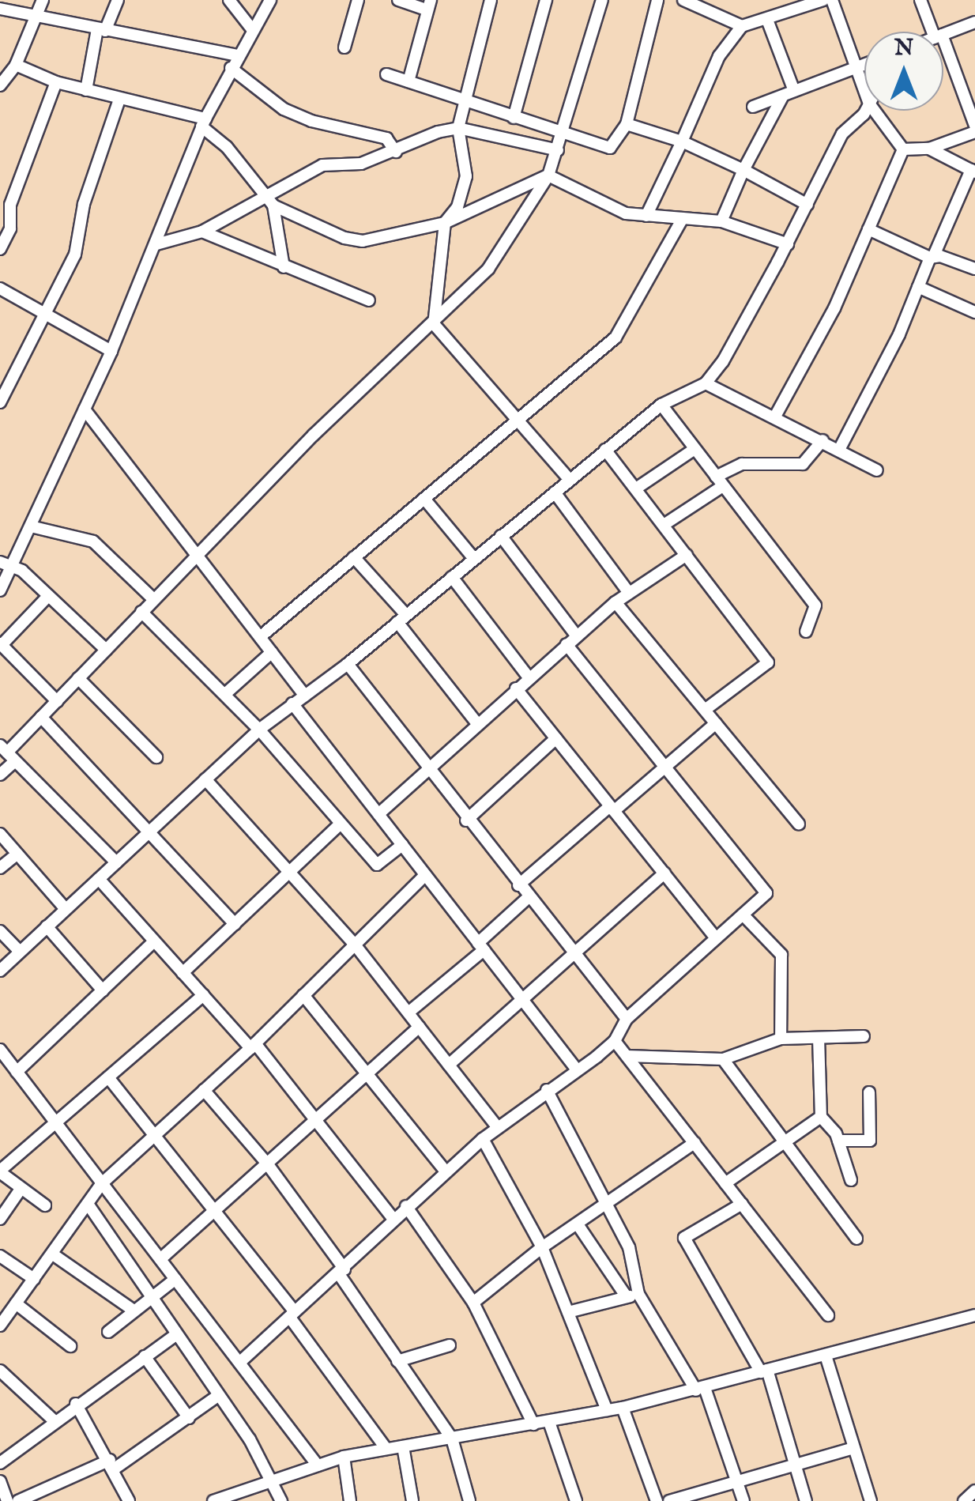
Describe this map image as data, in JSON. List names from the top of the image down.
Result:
{
  "north": "top"
}
